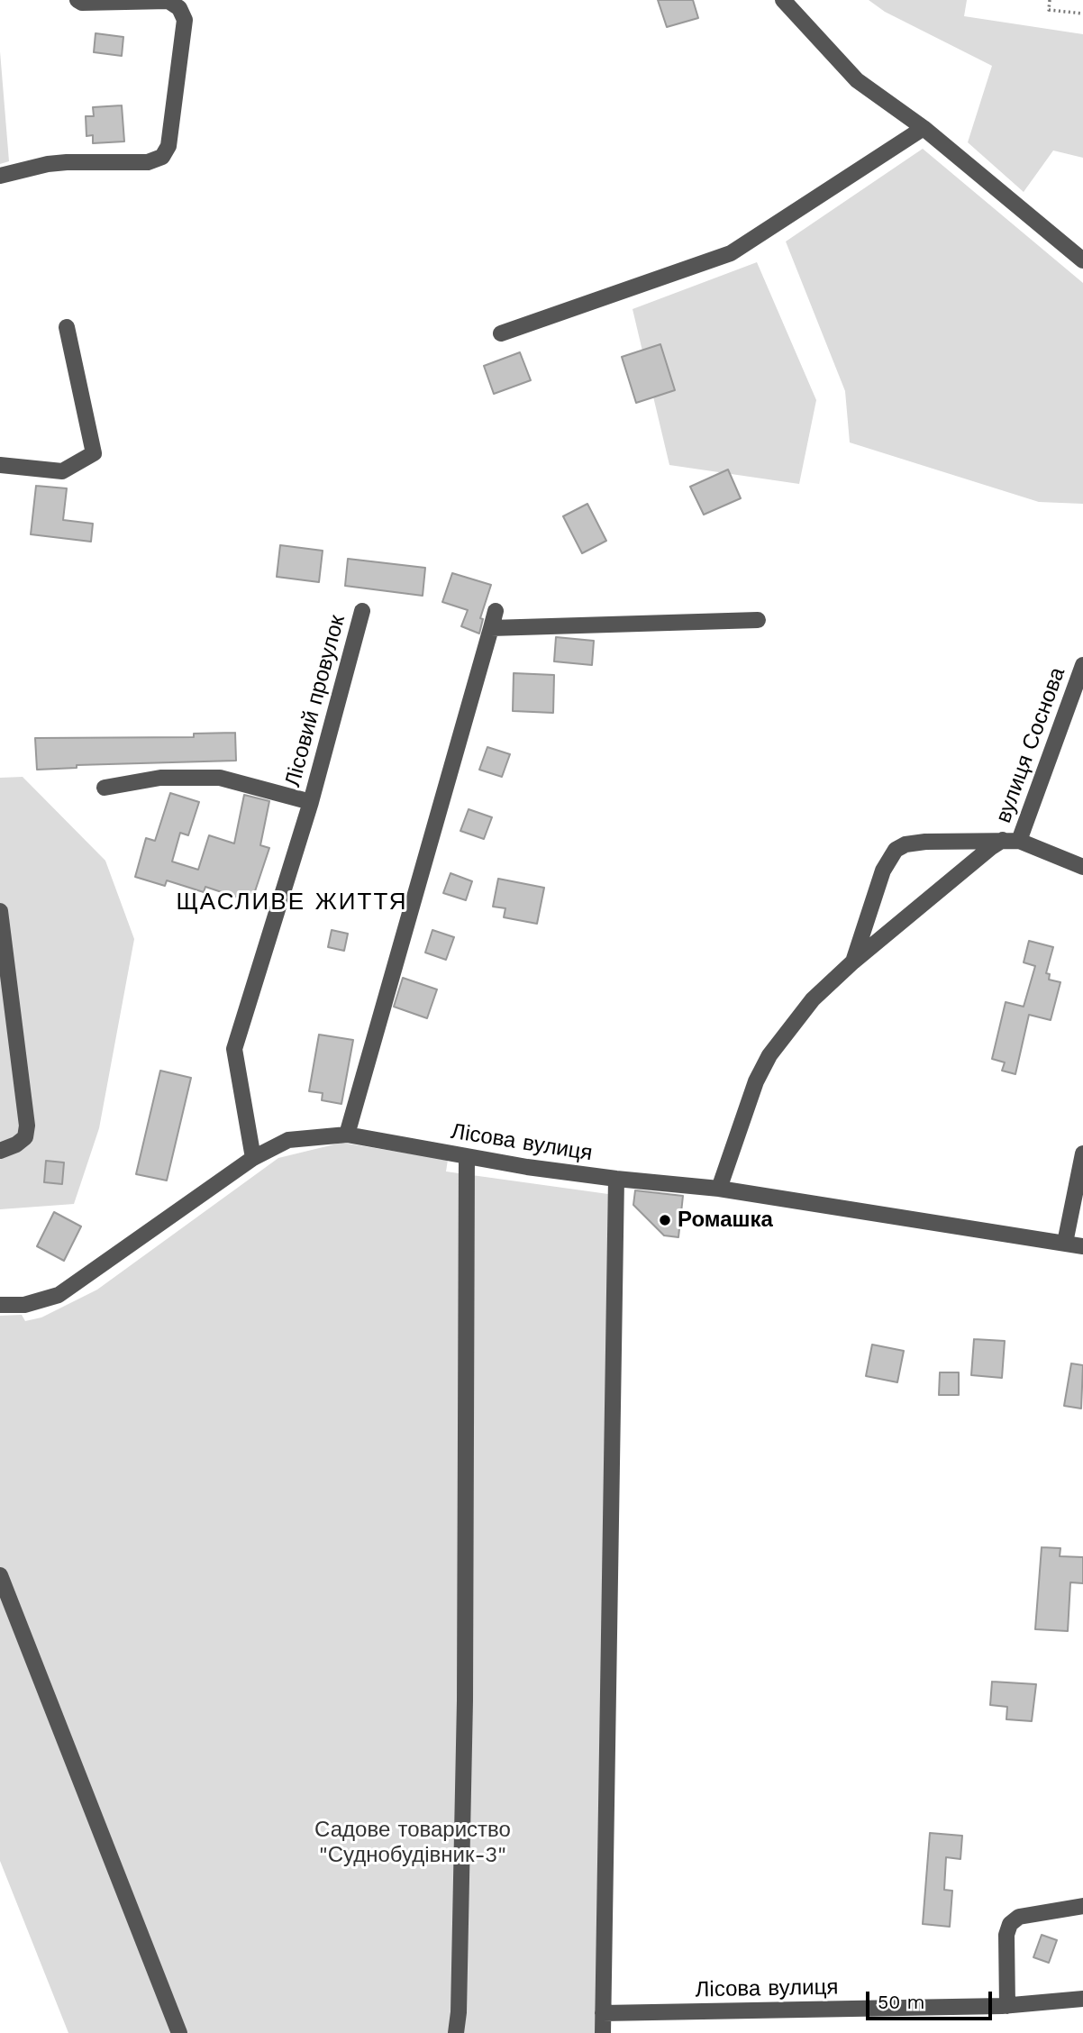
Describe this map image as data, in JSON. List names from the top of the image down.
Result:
{
  "streets": {
    "street": ["Лісовий провулок", "вулиця Соснова", "Лісова вулиця"]
  },
  "crossings": [
    ["Лісовий провулок", "Лісова вулиця"]
  ],
  "districts": ["ЩАСЛИВЕ ЖИТТЯ"],
  "parks": ["Садове товариство \"Суднобудівник-3\""],
  "places": ["Ромашка"],
  "scale_bar": "50 m"
}
